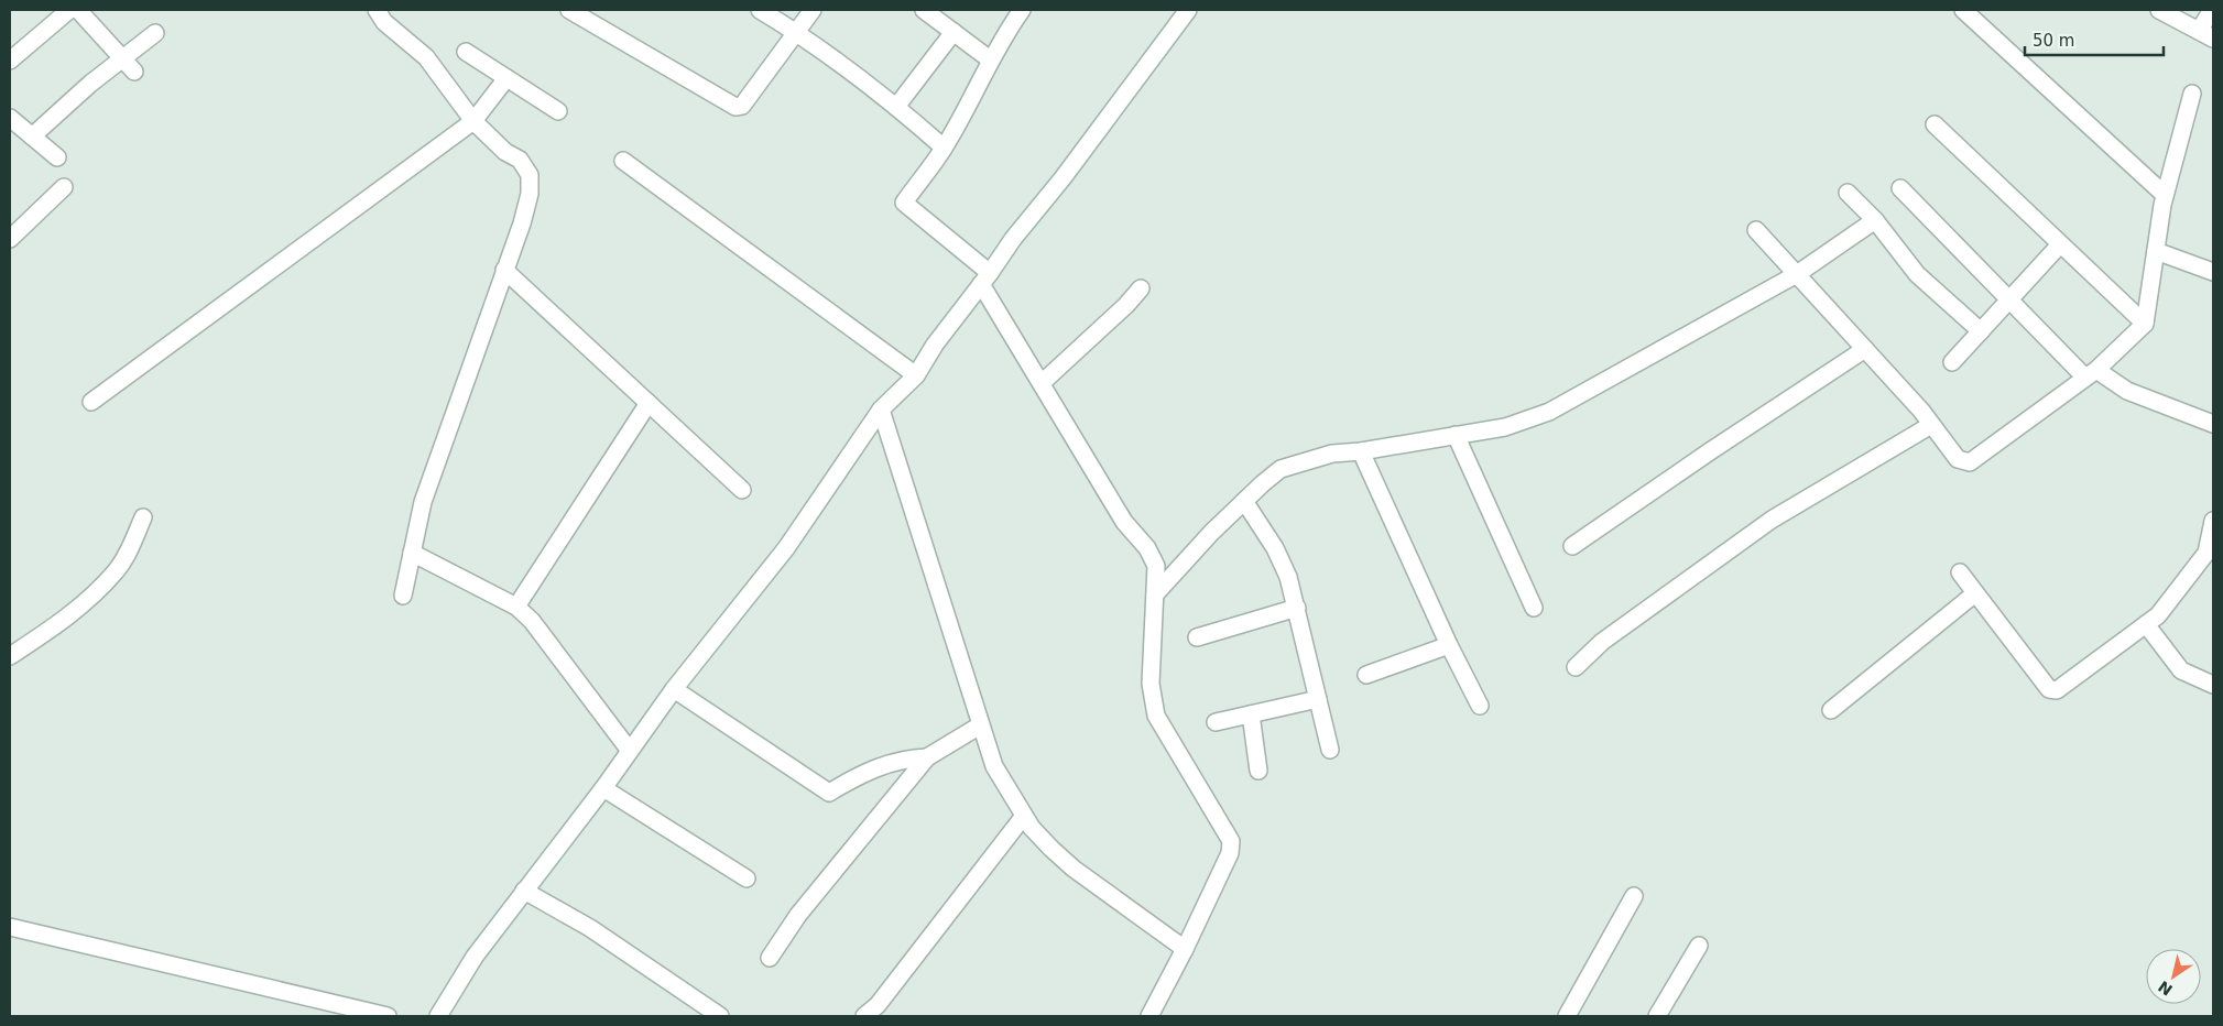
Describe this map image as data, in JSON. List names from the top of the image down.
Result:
{
  "scale_bar": "50 m",
  "north": "bottom left"
}
